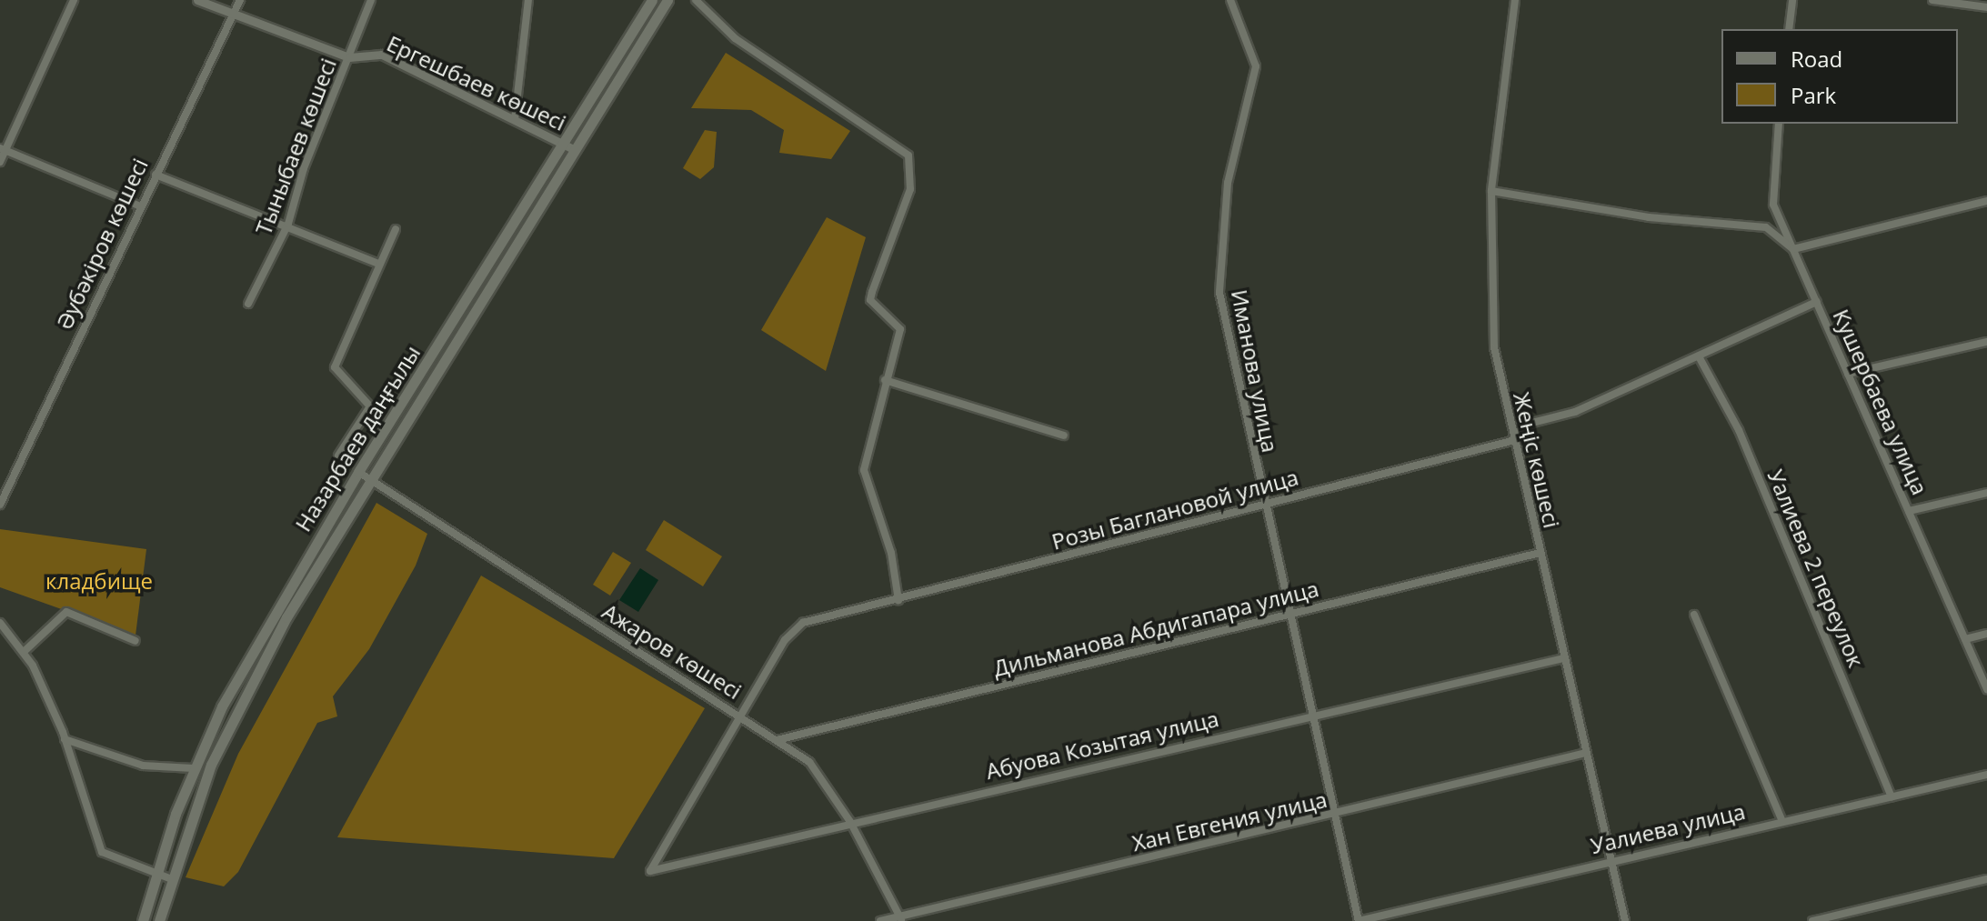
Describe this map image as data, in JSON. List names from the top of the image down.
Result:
{
  "streets": {
    "main road": ["Назарбаев даңғылы"],
    "street": [
      "Ергешбаев көшесі",
      "Тыныбаев көшесі",
      "Әубәкіров көшесі",
      "Иманова улица",
      "Кушербаева улица",
      "Жеңіс көшесі",
      "Розы Баглановой улица",
      "Уалиева 2 переулок",
      "Дильманова Абдигапара улица",
      "Ажаров көшесі",
      "Абуова Козытая улица",
      "Хан Евгения улица",
      "Уалиева улица"
    ]
  },
  "crossings": [
    ["Ергешбаев көшесі", "Тыныбаев көшесі"],
    ["Ергешбаев көшесі", "Әубәкіров көшесі"],
    ["Ергешбаев көшесі", "Назарбаев даңғылы"],
    ["Иманова улица", "Розы Баглановой улица"],
    ["Иманова улица", "Дильманова Абдигапара улица"],
    ["Иманова улица", "Абуова Козытая улица"],
    ["Иманова улица", "Хан Евгения улица"],
    ["Иманова улица", "Уалиева улица"],
    ["Кушербаева улица", "Розы Баглановой улица"],
    ["Назарбаев даңғылы", "Ажаров көшесі"],
    ["Жеңіс көшесі", "Розы Баглановой улица"],
    ["Жеңіс көшесі", "Дильманова Абдигапара улица"],
    ["Жеңіс көшесі", "Абуова Козытая улица"],
    ["Жеңіс көшесі", "Хан Евгения улица"],
    ["Жеңіс көшесі", "Уалиева улица"],
    ["Розы Баглановой улица", "Уалиева 2 переулок"],
    ["Розы Баглановой улица", "Ажаров көшесі"],
    ["Розы Баглановой улица", "Абуова Козытая улица"],
    ["Уалиева 2 переулок", "Уалиева улица"],
    ["Дильманова Абдигапара улица", "Ажаров көшесі"],
    ["Ажаров көшесі", "Абуова Козытая улица"],
    ["Ажаров көшесі", "Хан Евгения улица"]
  ],
  "parks": ["кладбище"],
  "legend": ["Road", "Park"]
}
